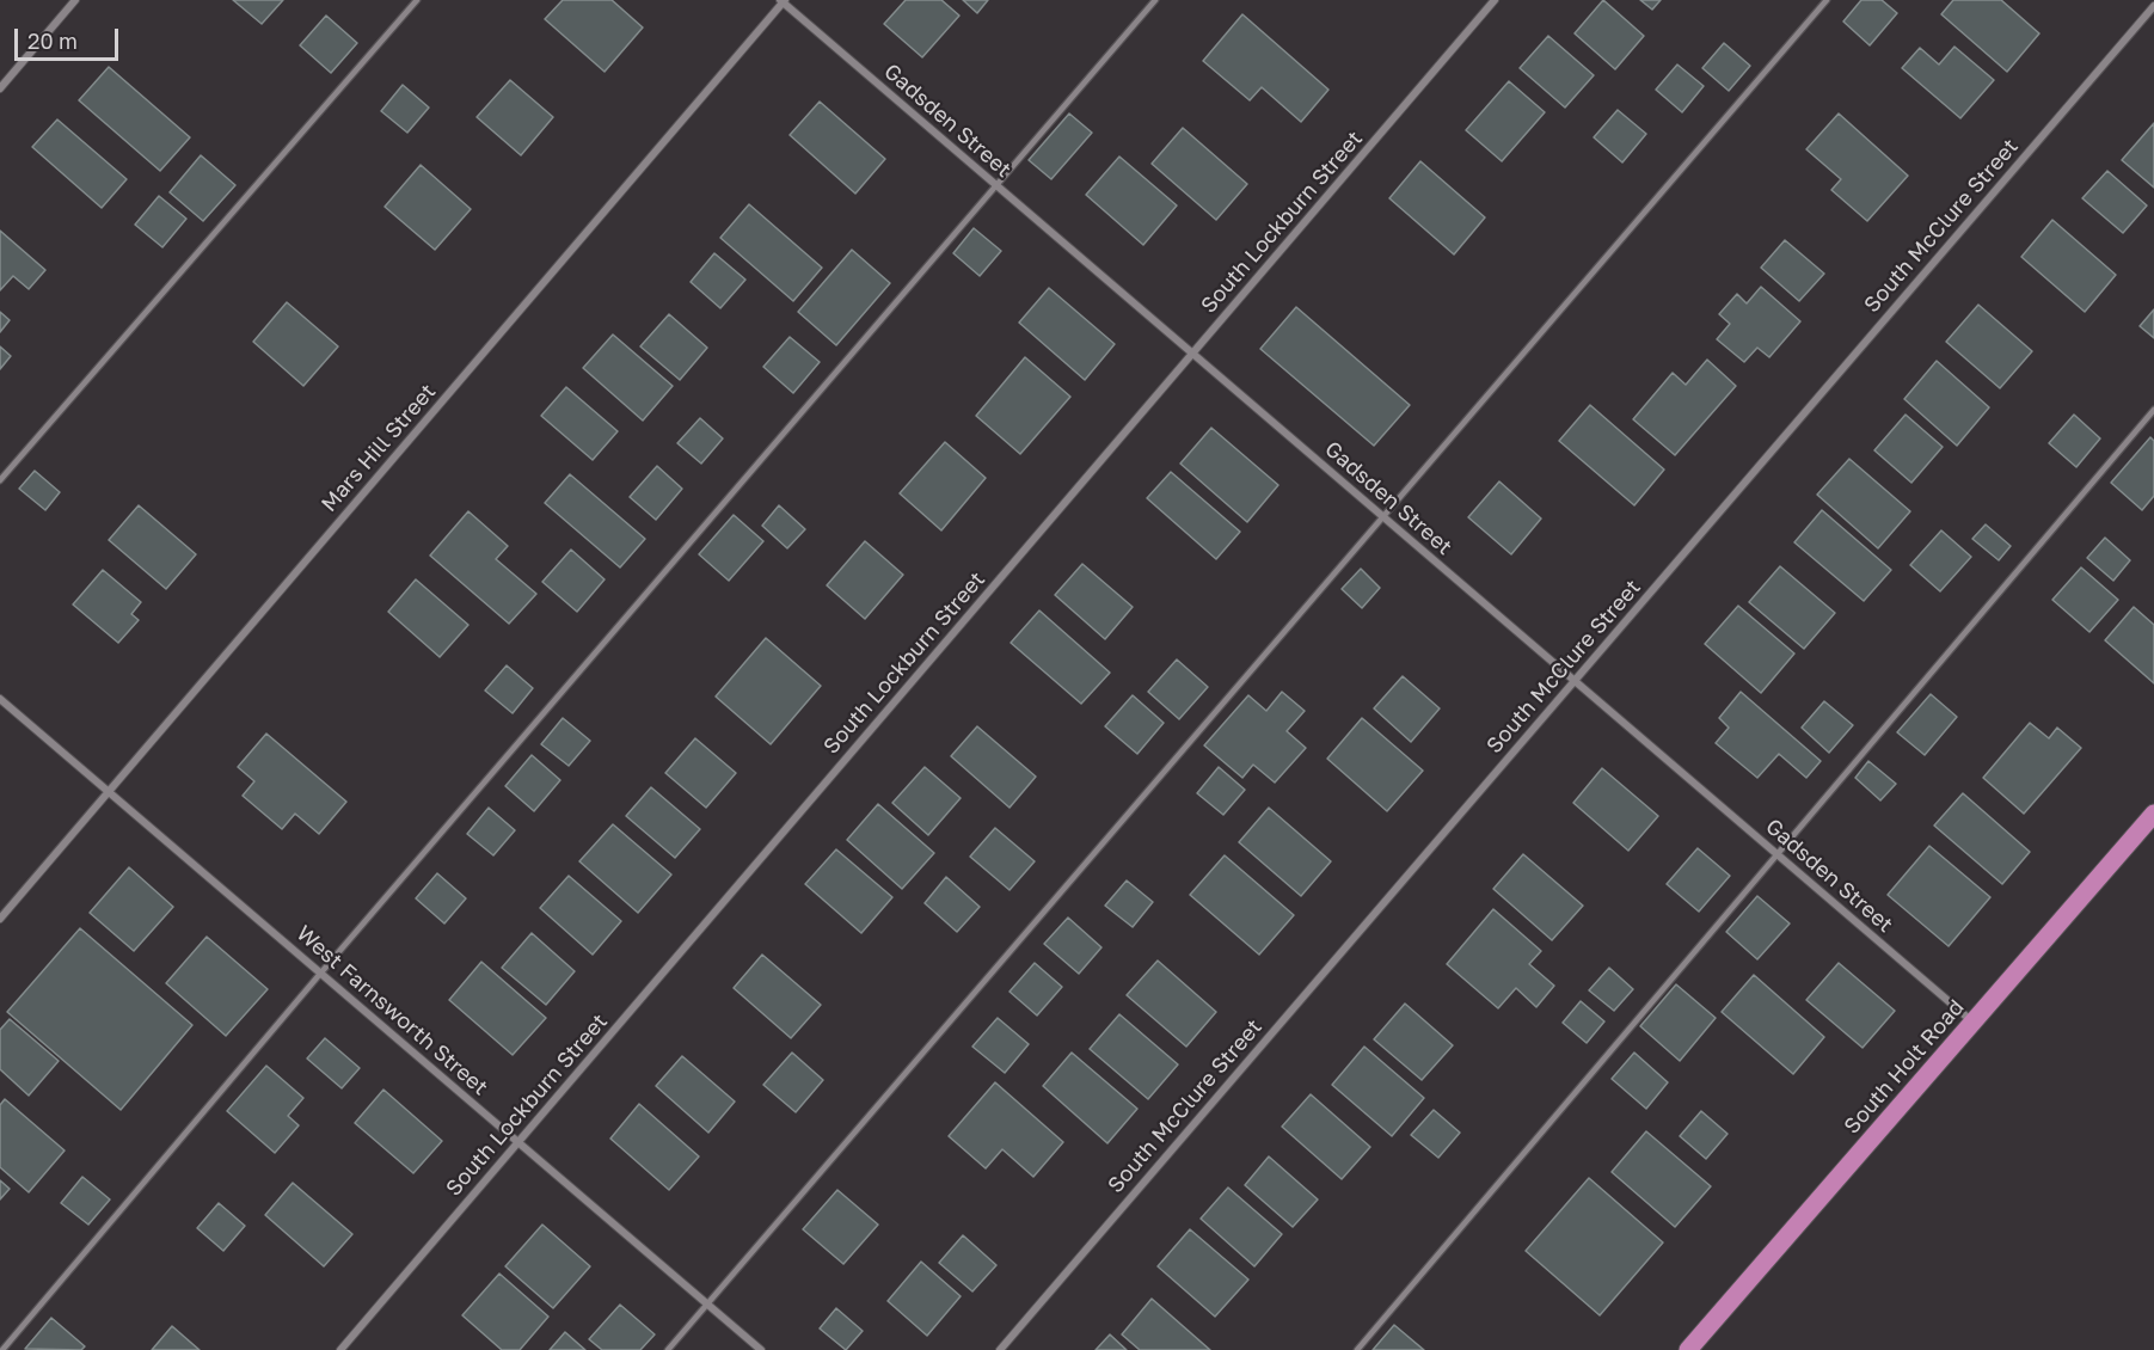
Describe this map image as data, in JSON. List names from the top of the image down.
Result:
{
  "streets": {
    "main road": ["South Holt Road"],
    "street": [
      "Gadsden Street",
      "South Lockburn Street",
      "South McClure Street",
      "Mars Hill Street",
      "West Farnsworth Street"
    ]
  },
  "crossings": [
    ["Gadsden Street", "South Lockburn Street"],
    ["Gadsden Street", "South McClure Street"],
    ["Gadsden Street", "Mars Hill Street"],
    ["Gadsden Street", "South Holt Road"],
    ["South Lockburn Street", "West Farnsworth Street"],
    ["Mars Hill Street", "West Farnsworth Street"]
  ],
  "scale_bar": "20 m"
}
